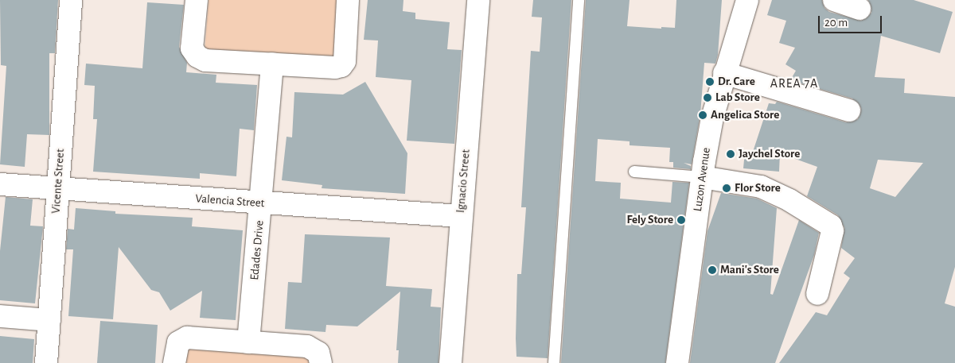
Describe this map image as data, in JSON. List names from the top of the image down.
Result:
{
  "streets": {
    "street": [
      "Luzon Avenue",
      "Vicente Street",
      "Ignacio Street",
      "Valencia Street",
      "Edades Drive"
    ]
  },
  "crossings": [
    ["Vicente Street", "Valencia Street"],
    ["Ignacio Street", "Valencia Street"],
    ["Valencia Street", "Edades Drive"]
  ],
  "districts": ["AREA 7A"],
  "places": [
    "Dr. Care",
    "Lab Store",
    "Angelica Store",
    "Jaychel Store",
    "Flor Store",
    "Fely Store",
    "Mani's Store"
  ],
  "scale_bar": "20 m"
}
